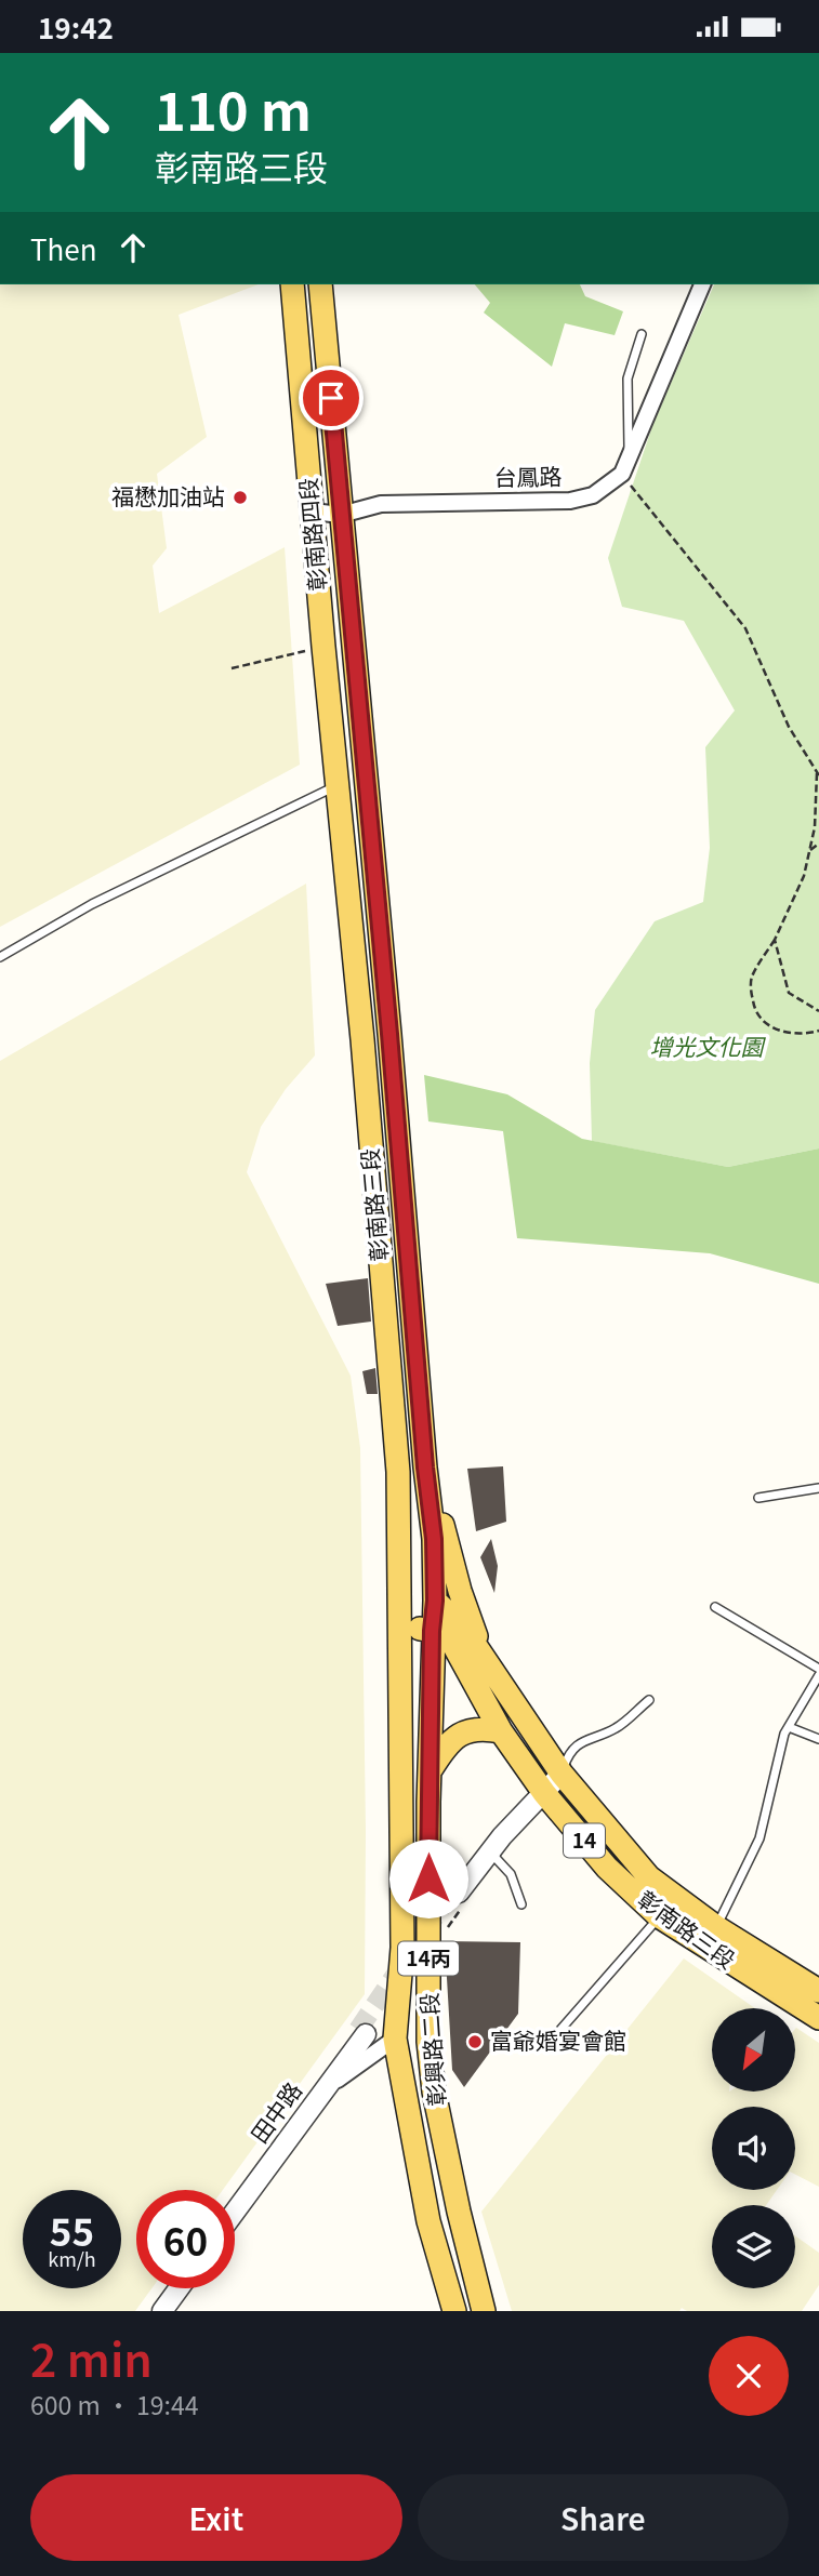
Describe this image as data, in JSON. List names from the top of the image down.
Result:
{
  "streets": {
    "main road": [
      "彰南路四段",
      "彰南路三段",
      "14",
      "14丙",
      "彰興路二段"
    ],
    "street": ["台鳳路", "田中路"]
  },
  "crossings": [
    ["台鳳路", "彰南路四段"],
    ["台鳳路", "彰南路三段"],
    ["彰南路四段", "彰南路三段"],
    ["彰南路三段", "彰興路二段"],
    ["彰興路二段", "田中路"]
  ],
  "parks": ["增光文化園"],
  "places": ["福懋加油站", "富爺婚宴會館"],
  "north": "bottom left",
  "page": {
    "status": "19:42",
    "turn": ["110 m", "彰南路三段"],
    "then": "Then",
    "speed": "55 km/h",
    "limit": "60",
    "heading": ["2 min", "600 m · 19:44"],
    "buttons": ["Exit", "Share"]
  }
}
